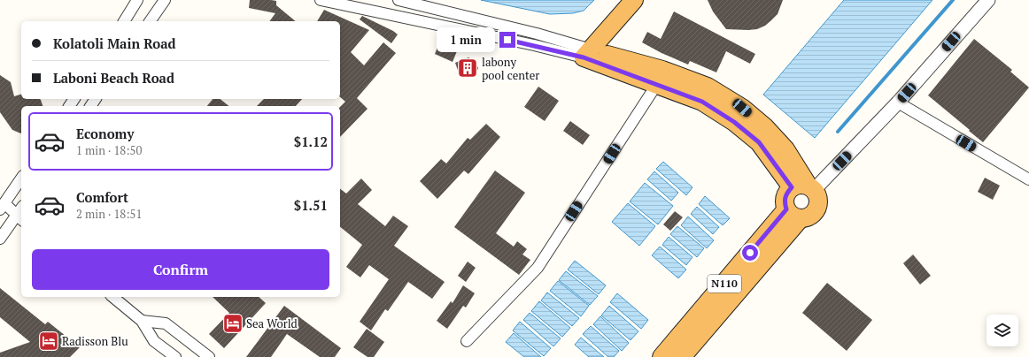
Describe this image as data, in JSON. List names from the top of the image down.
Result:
{
  "streets": {
    "highway": ["N110"]
  },
  "places": {
    "building": ["labony pool center"],
    "hotel": ["Sea World", "Radisson Blu"]
  },
  "page": {
    "banner": ["Kolatoli Main Road", "Laboni Beach Road"],
    "bubble": "1 min",
    "list": [
      {
        "name": "Economy",
        "note": "1 min · 18:50",
        "value": "$1.12"
      },
      {
        "name": "Comfort",
        "note": "2 min · 18:51",
        "value": "$1.51"
      }
    ],
    "buttons": "Confirm"
  }
}
